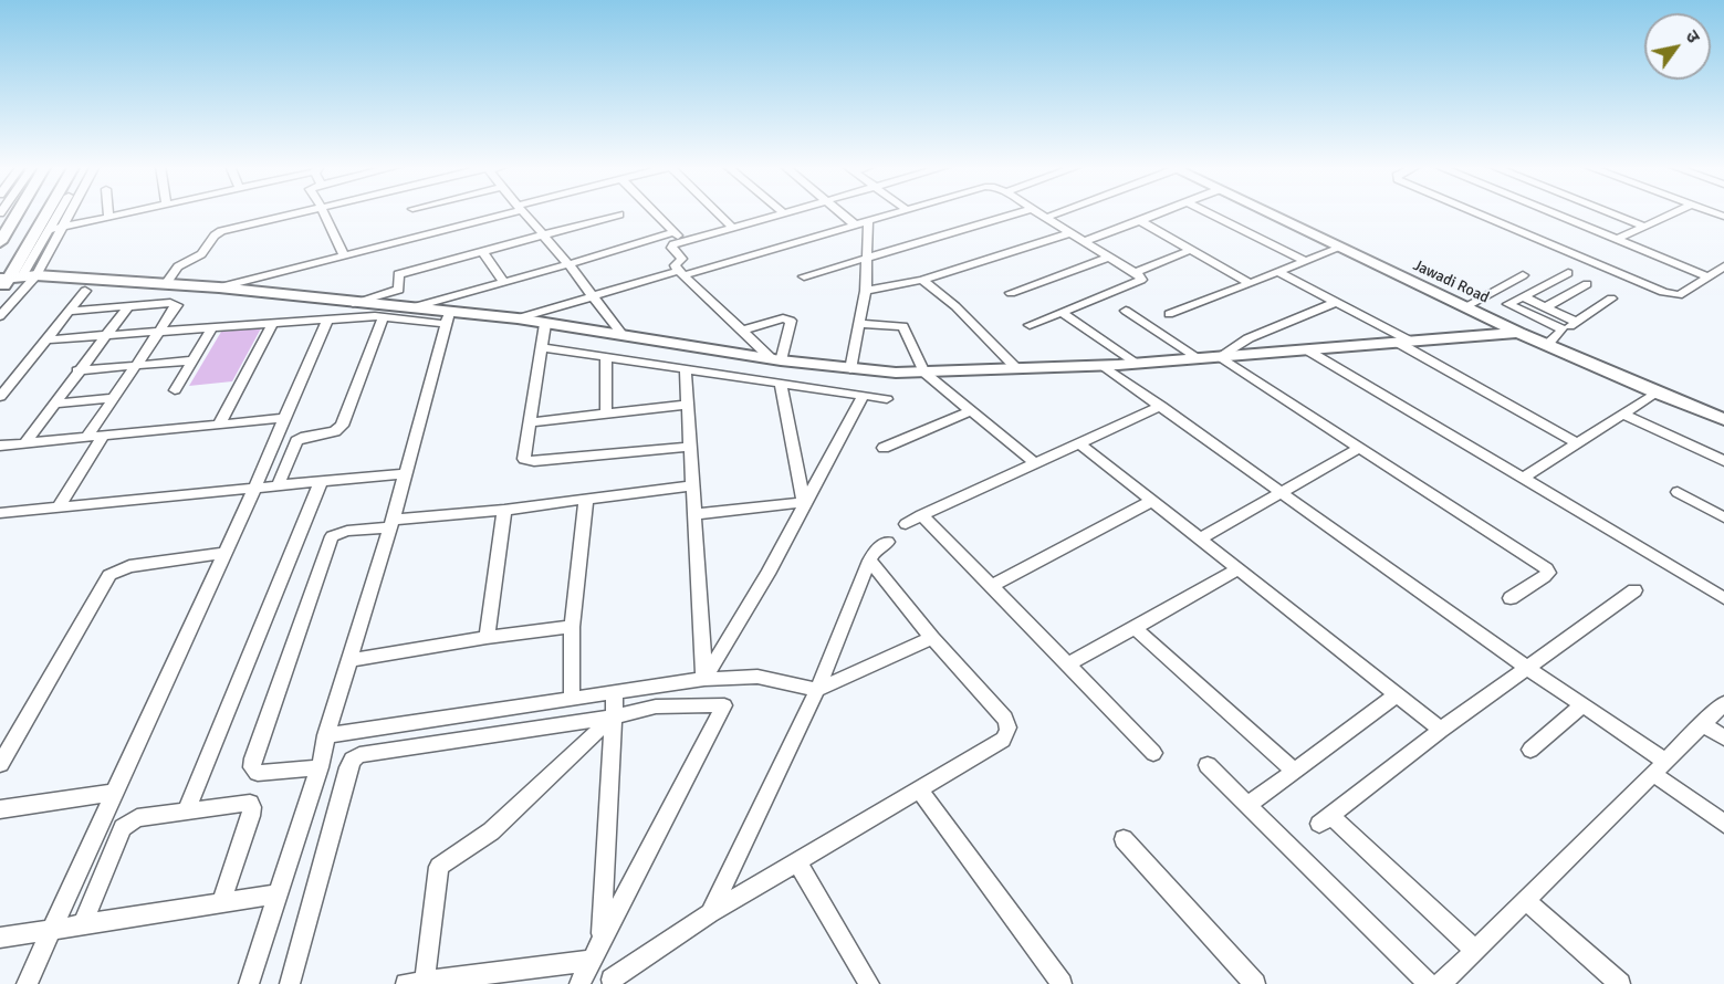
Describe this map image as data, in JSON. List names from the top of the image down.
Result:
{
  "streets": {
    "street": ["Jawadi Road"]
  },
  "north": "top right"
}
